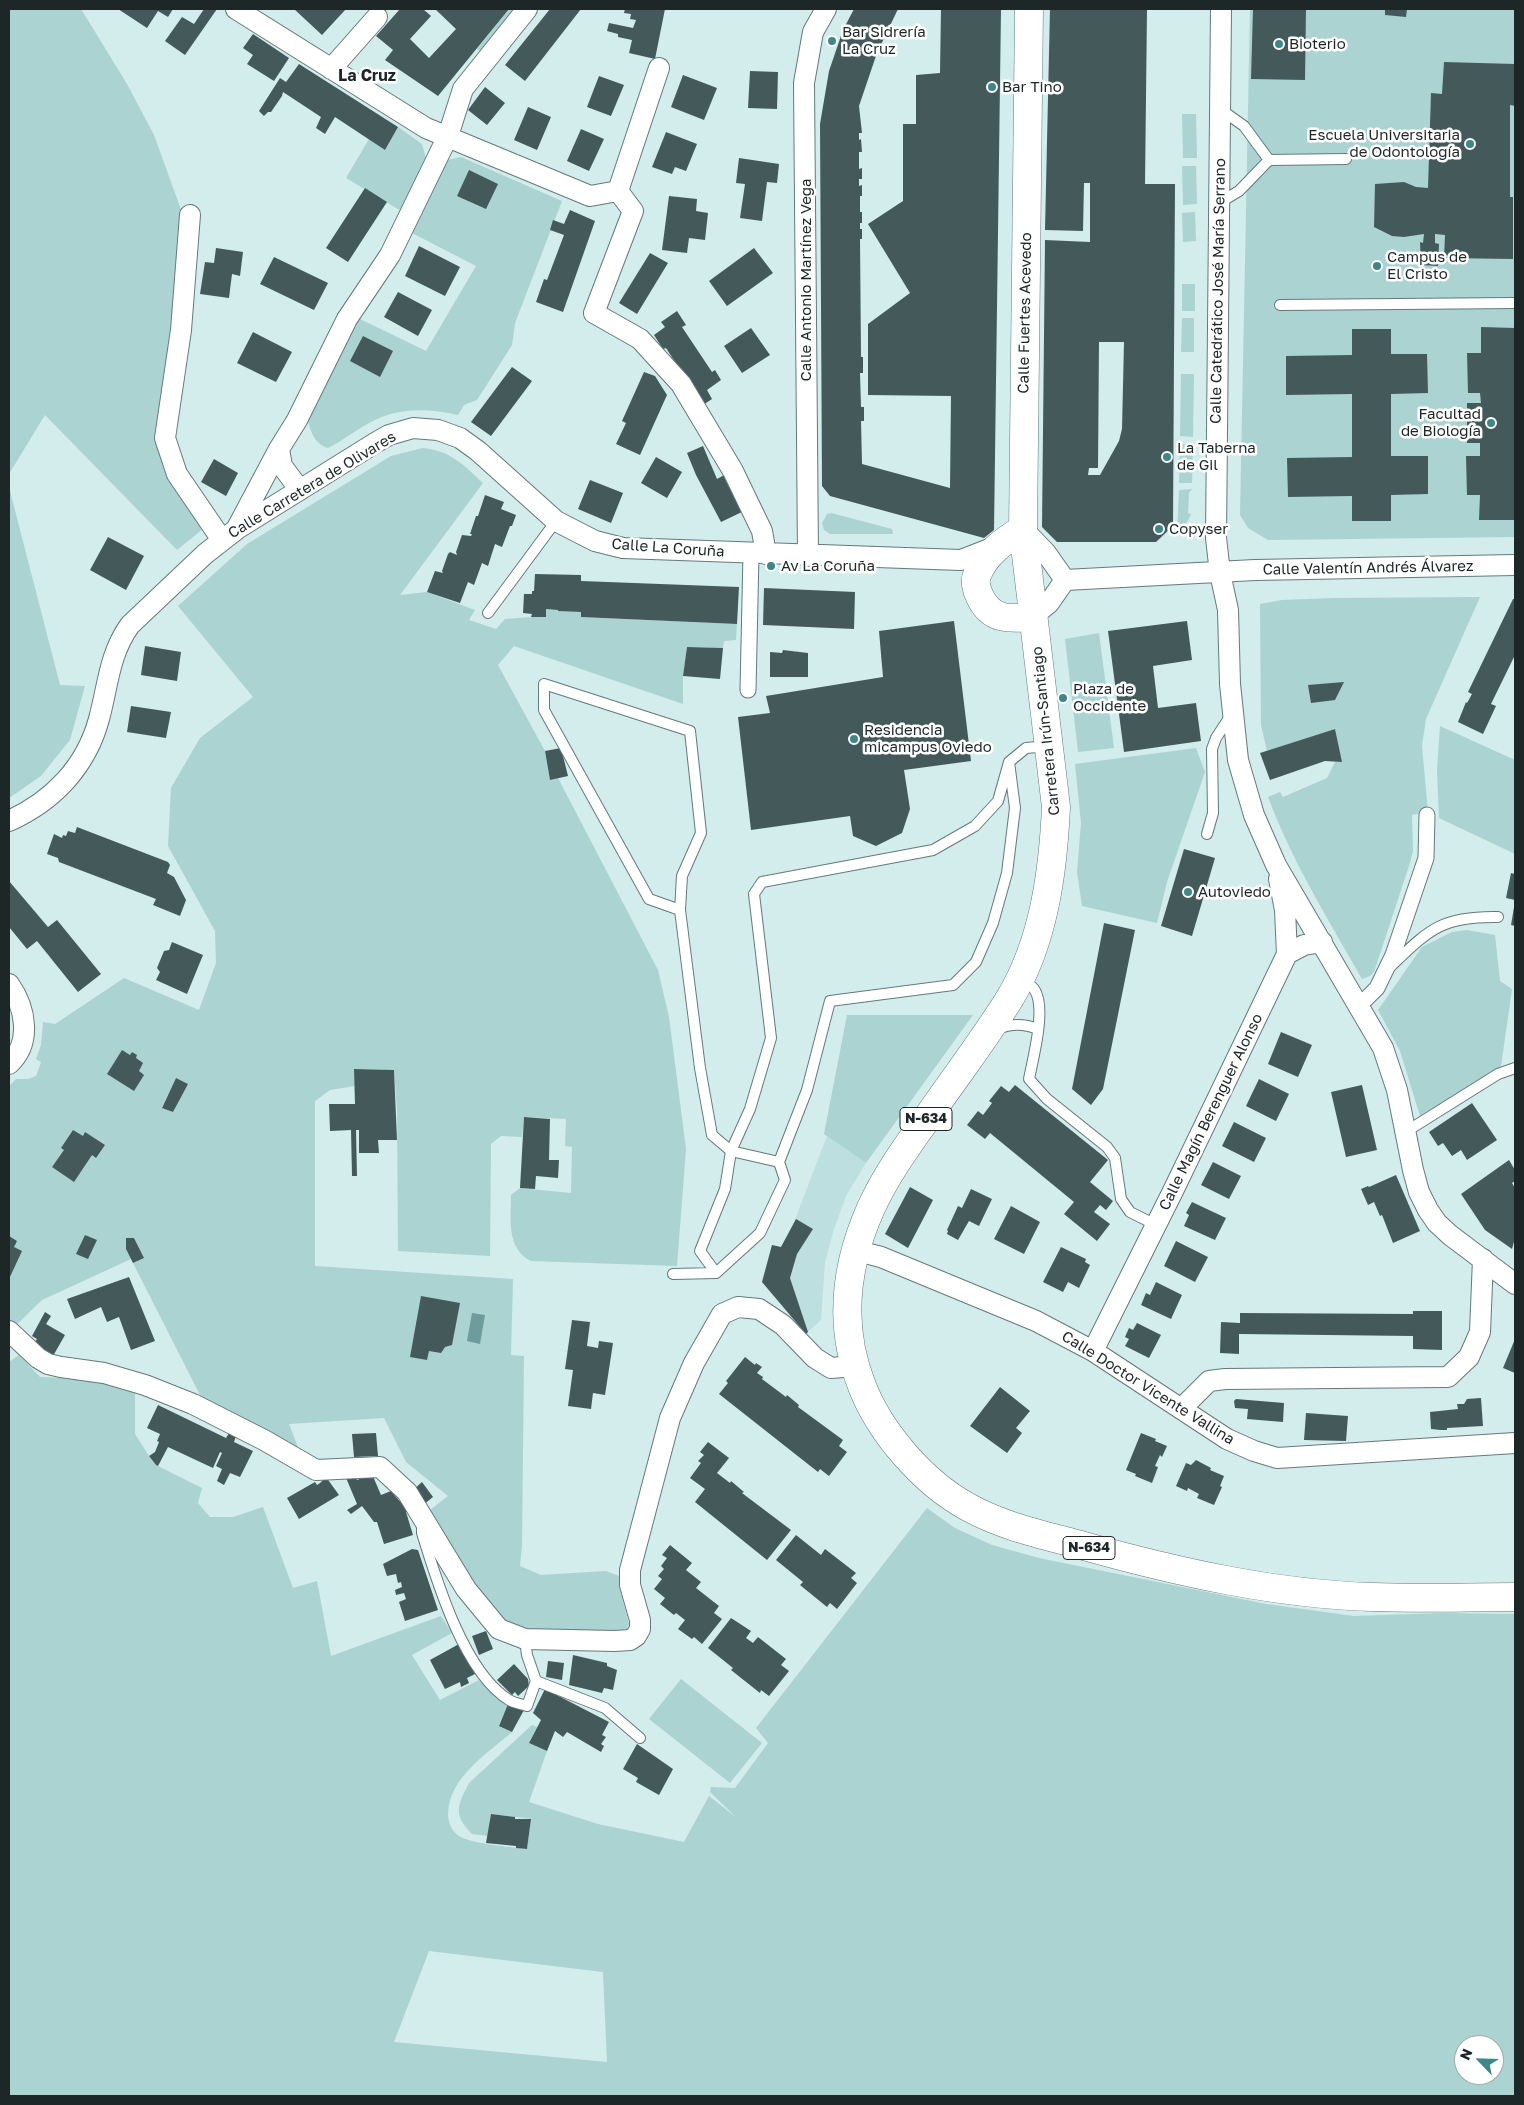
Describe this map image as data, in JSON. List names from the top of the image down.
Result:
{
  "streets": {
    "highway": ["Calle Fuertes Acevedo", "Carretera Irún-Santiago", "N-634"],
    "street": [
      "Calle Antonio Martínez Vega",
      "Calle Catedrático José María Serrano",
      "Calle Carretera de Olivares",
      "Calle La Coruña",
      "Calle Valentín Andrés Álvarez",
      "Calle Magín Berenguer Alonso",
      "Calle Doctor Vicente Vallina"
    ]
  },
  "crossings": [
    ["Calle Antonio Martínez Vega", "Calle La Coruña"],
    ["Calle Catedrático José María Serrano", "Calle Valentín Andrés Álvarez"],
    ["Calle Catedrático José María Serrano", "Calle Magín Berenguer Alonso"],
    ["Calle Fuertes Acevedo", "Carretera Irún-Santiago"],
    ["Calle Carretera de Olivares", "Calle La Coruña"],
    ["Carretera Irún-Santiago", "Calle Doctor Vicente Vallina"],
    ["Calle Magín Berenguer Alonso", "Calle Doctor Vicente Vallina"]
  ],
  "districts": ["La Cruz"],
  "places": [
    "Bar Sidrería La Cruz",
    "Bioterio",
    "Bar Tino",
    "Escuela Universitaria de Odontología",
    "Campus de El Cristo",
    "Facultad de Biología",
    "La Taberna de Gil",
    "Copyser",
    "Av La Coruña",
    "Plaza de Occidente",
    "Residencia micampus Oviedo",
    "Autoviedo"
  ],
  "north": "top left"
}
